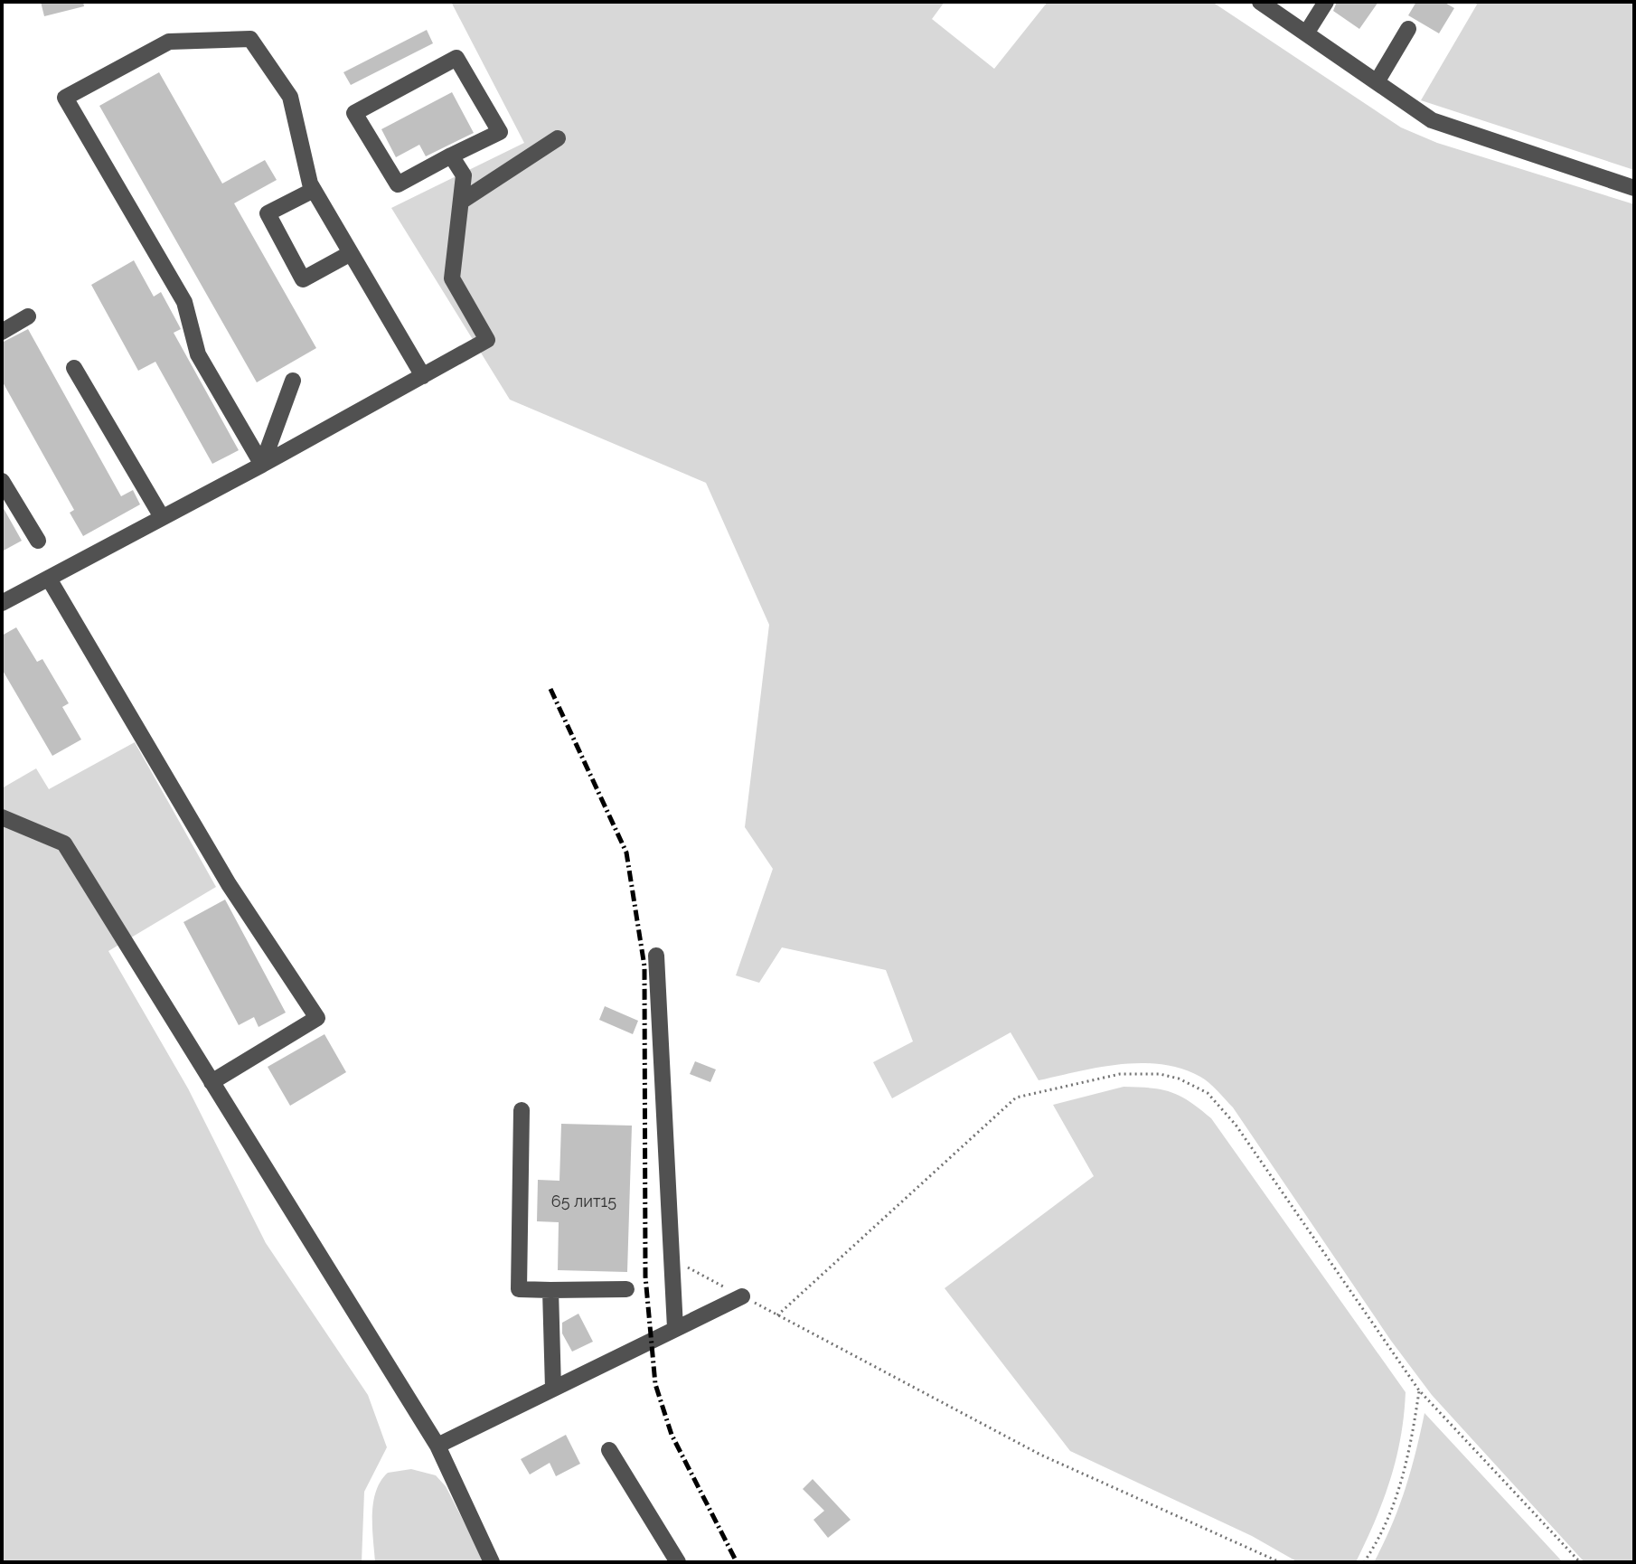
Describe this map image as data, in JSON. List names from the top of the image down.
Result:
{
  "house_numbers": ["65 лит15"]
}
